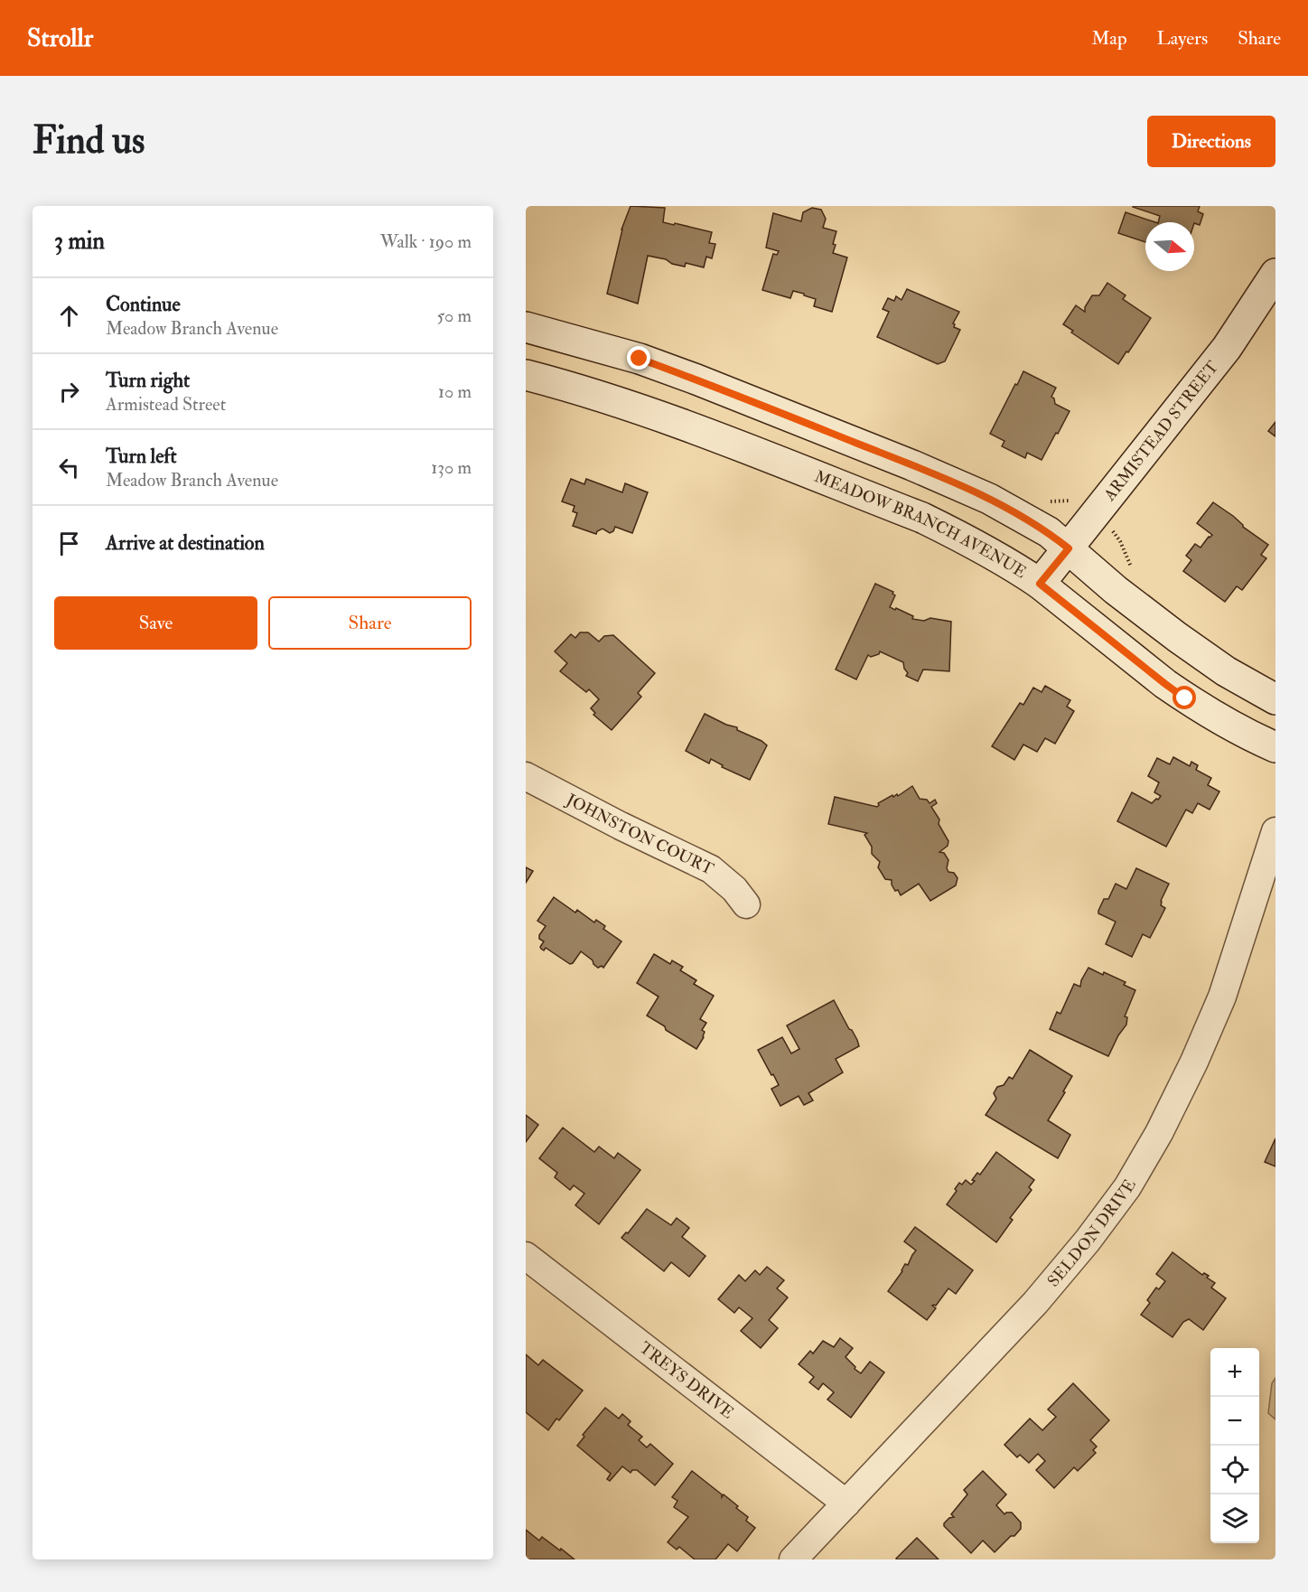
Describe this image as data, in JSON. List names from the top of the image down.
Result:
{
  "streets": {
    "main road": ["ARMISTEAD STREET", "MEADOW BRANCH AVENUE"],
    "street": ["JOHNSTON COURT", "SELDON DRIVE", "TREYS DRIVE"]
  },
  "crossings": [
    ["ARMISTEAD STREET", "MEADOW BRANCH AVENUE"],
    ["SELDON DRIVE", "TREYS DRIVE"]
  ],
  "north": "right",
  "page": {
    "header": "Strollr",
    "nav": ["Map", "Layers", "Share"],
    "buttons": [
      "Directions",
      ["Save", "Share"]
    ],
    "title": "Find us",
    "heading": ["3 min", "Walk · 190 m"],
    "list": [
      ["Continue", "Meadow Branch Avenue", "50 m"],
      ["Turn right", "Armistead Street", "10 m"],
      ["Turn left", "Meadow Branch Avenue", "130 m"],
      "Arrive at destination"
    ],
    "map_buttons": ["+", "−"]
  }
}
